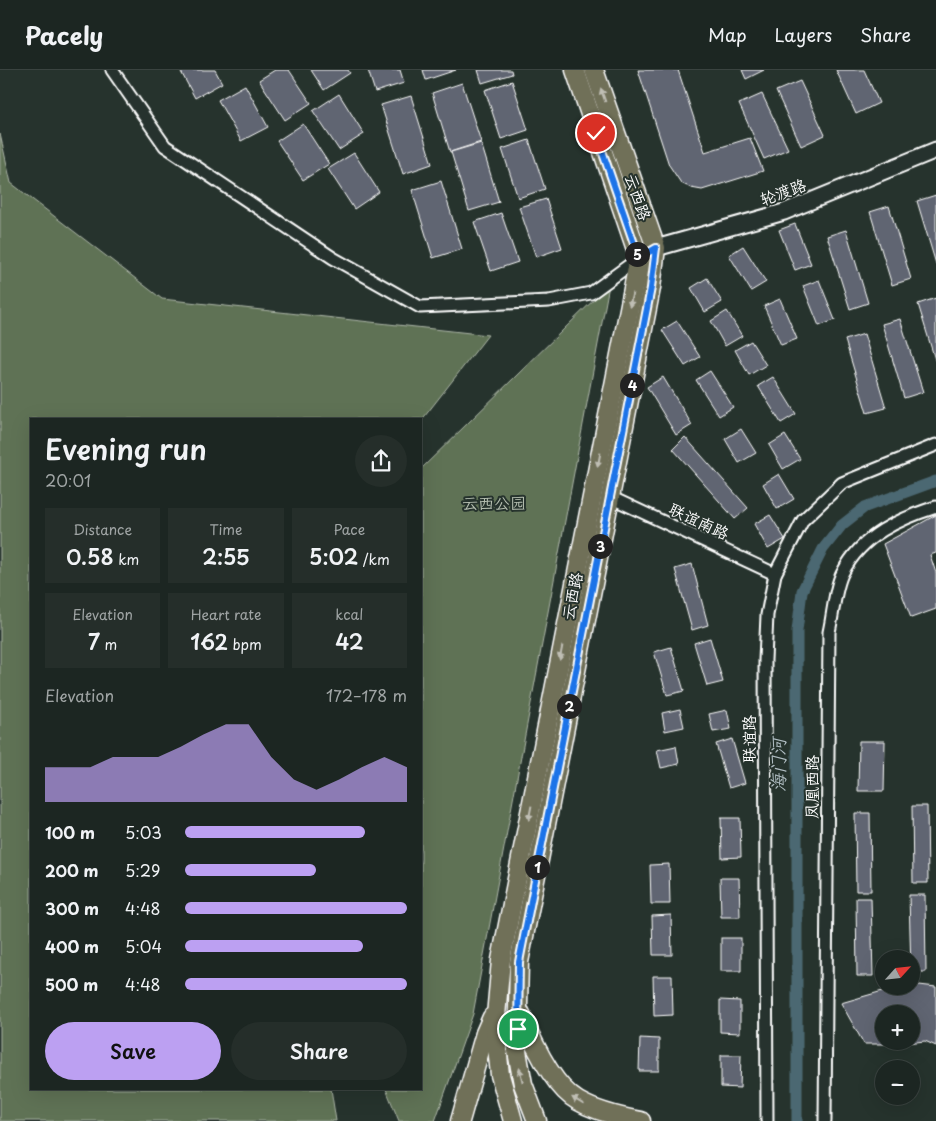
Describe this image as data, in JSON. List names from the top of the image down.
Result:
{
  "streets": {
    "main road": ["轮渡路", "云西路"],
    "street": ["联谊南路", "联谊路", "凤凰西路"]
  },
  "crossings": [
    ["轮渡路", "云西路"],
    ["云西路", "联谊南路"],
    ["联谊南路", "联谊路"]
  ],
  "water": ["海门河"],
  "parks": ["云西公园"],
  "north": "top right",
  "page": {
    "header": "Pacely",
    "nav": ["Map", "Layers", "Share"],
    "pins": [
      "5",
      "4",
      "3",
      "2",
      "1"
    ],
    "heading": ["Evening run", "20:01"],
    "stats": [
      ["Distance", "0.58 km"],
      ["Time", "2:55"],
      ["Pace", "5:02 /km"],
      ["Elevation", "7 m"],
      ["Heart rate", "162 bpm"],
      ["kcal", "42"]
    ],
    "chart": ["Elevation", "172–178 m"],
    "list": [
      {
        "name": "100 m",
        "note": "5:03"
      },
      {
        "name": "200 m",
        "note": "5:29"
      },
      {
        "name": "300 m",
        "note": "4:48"
      },
      {
        "name": "400 m",
        "note": "5:04"
      },
      {
        "name": "500 m",
        "note": "4:48"
      }
    ],
    "map_buttons": ["+", "−"],
    "buttons": ["Save", "Share"]
  }
}
